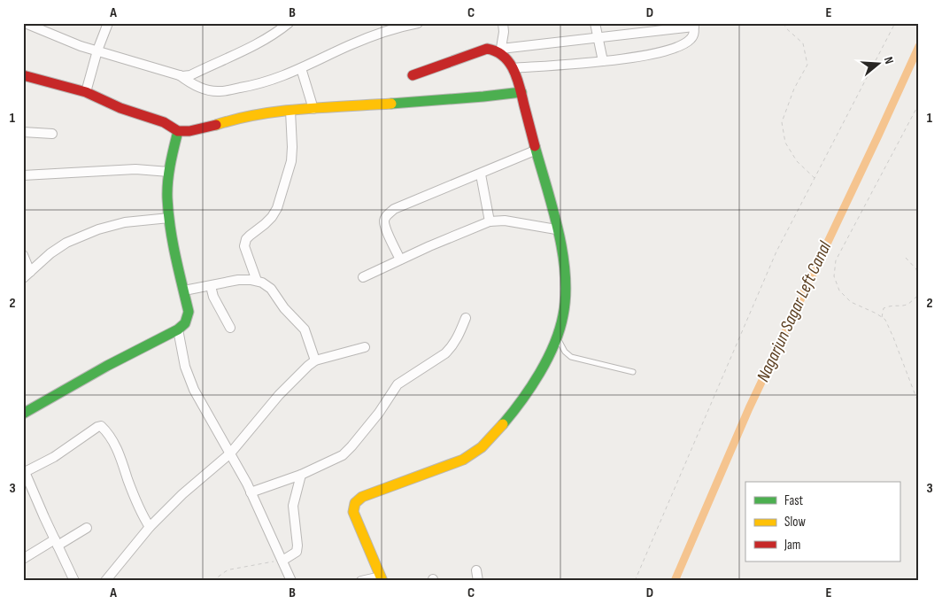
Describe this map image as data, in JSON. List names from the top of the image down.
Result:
{
  "water": ["Nagarjun Sagar Left Canal"],
  "legend": ["Fast", "Slow", "Jam"],
  "north": "right",
  "grid": {
    "columns": [
      "A",
      "B",
      "C",
      "D",
      "E"
    ],
    "rows": ["1", "2", "3"]
  }
}
